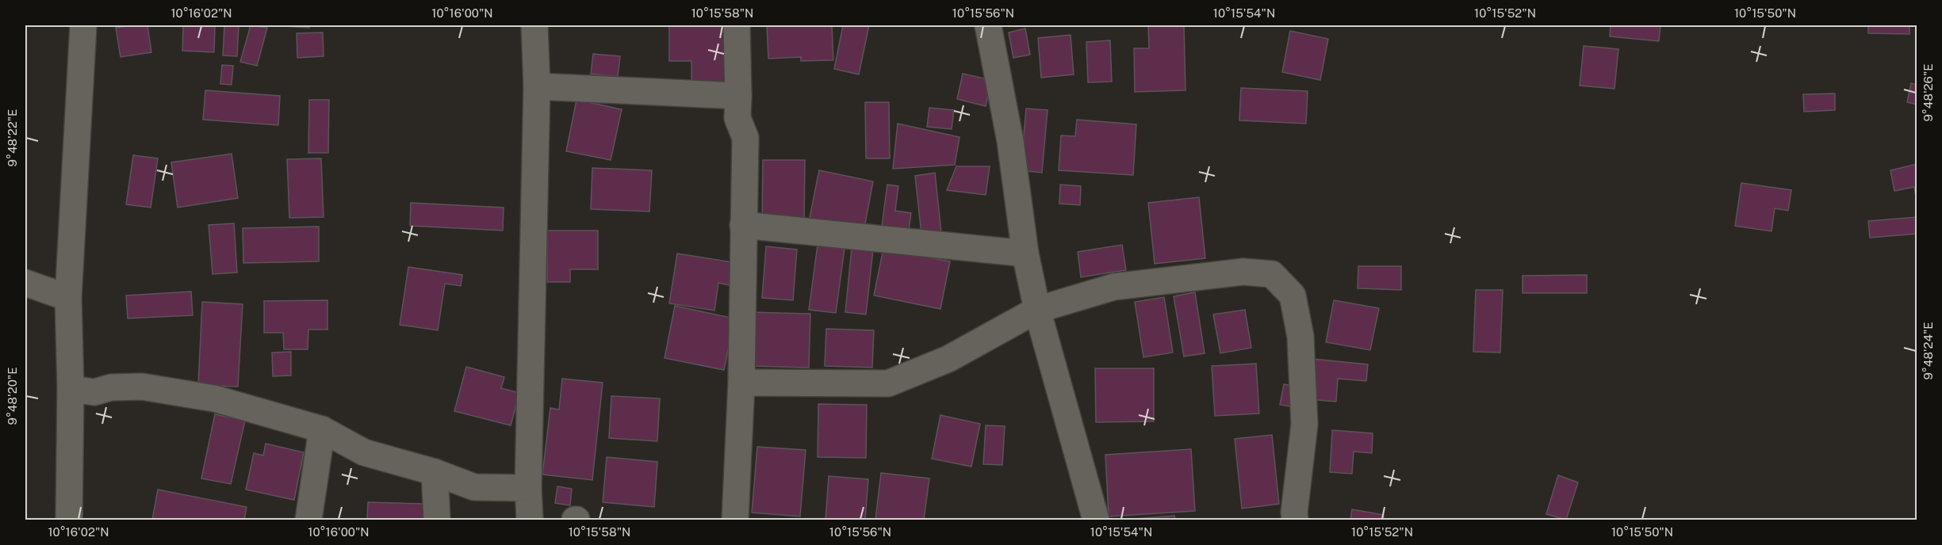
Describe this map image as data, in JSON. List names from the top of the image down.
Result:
{
  "coordinates": [
    "10°16'02\"N",
    "10°16'00\"N",
    "10°15'58\"N",
    "10°15'56\"N",
    "10°15'54\"N",
    "10°15'52\"N",
    "10°15'50\"N",
    "9°48'26\"E",
    "9°48'22\"E",
    "9°48'24\"E",
    "9°48'20\"E"
  ]
}
